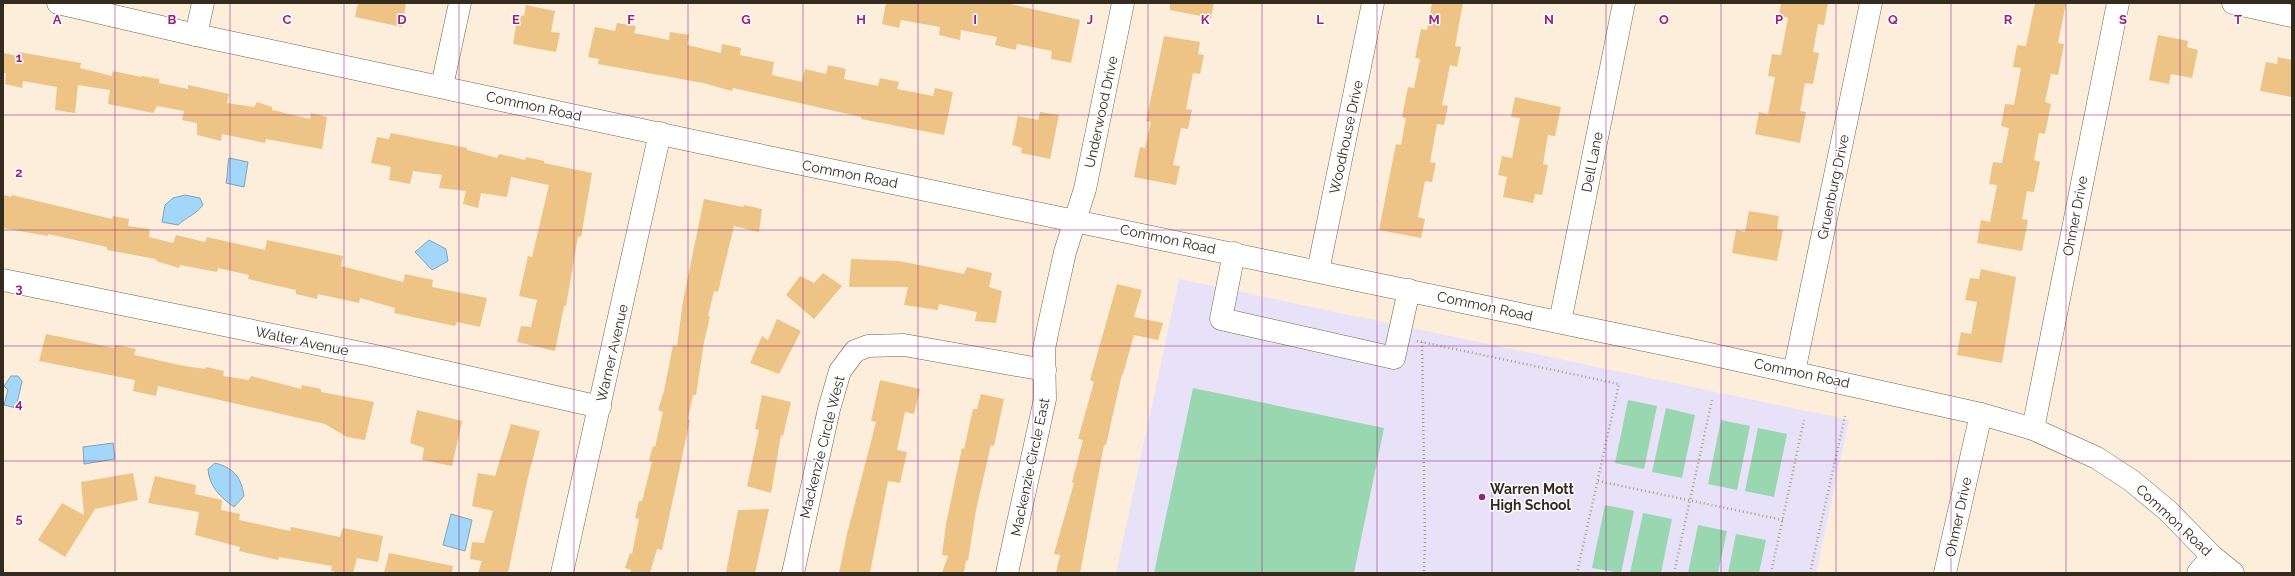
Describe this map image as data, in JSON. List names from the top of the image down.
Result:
{
  "streets": {
    "street": [
      "Common Road",
      "Underwood Drive",
      "Woodhouse Drive",
      "Dell Lane",
      "Gruenburg Drive",
      "Ohmer Drive",
      "Walter Avenue",
      "Warner Avenue",
      "Mackenzie Circle West",
      "Mackenzie Circle East"
    ]
  },
  "crossings": [
    ["Common Road", "Underwood Drive"],
    ["Common Road", "Woodhouse Drive"],
    ["Common Road", "Dell Lane"],
    ["Common Road", "Gruenburg Drive"],
    ["Common Road", "Ohmer Drive"],
    ["Common Road", "Warner Avenue"],
    ["Common Road", "Mackenzie Circle East"],
    ["Underwood Drive", "Mackenzie Circle East"],
    ["Walter Avenue", "Warner Avenue"],
    ["Mackenzie Circle West", "Mackenzie Circle East"]
  ],
  "places": ["Warren Mott High School"],
  "grid": {
    "columns": [
      "A",
      "B",
      "C",
      "D",
      "E",
      "F",
      "G",
      "H",
      "I",
      "J",
      "K",
      "L",
      "M",
      "N",
      "O",
      "P",
      "Q",
      "R",
      "S",
      "T"
    ],
    "rows": [
      "1",
      "2",
      "3",
      "4",
      "5"
    ]
  }
}
